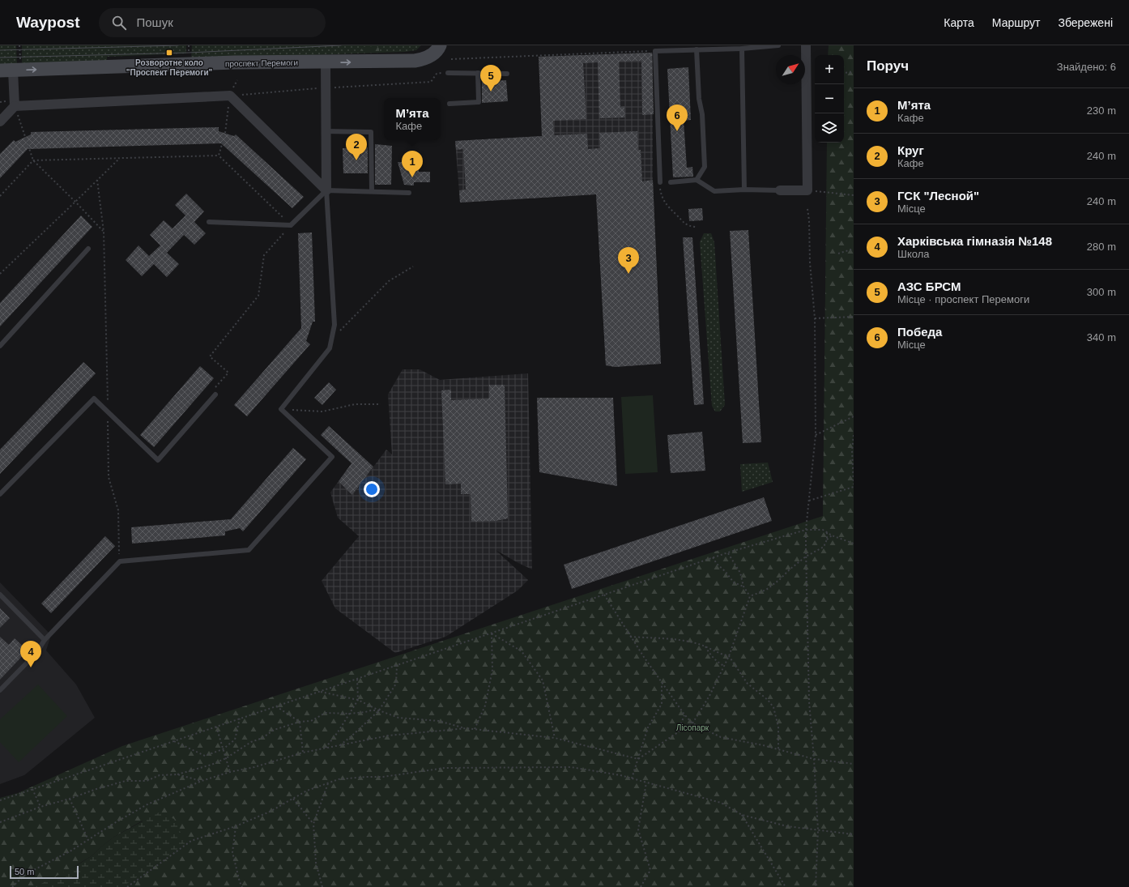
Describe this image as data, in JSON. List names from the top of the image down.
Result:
{
  "streets": {
    "main road": ["проспект Перемоги"]
  },
  "one_way": ["проспект Перемоги"],
  "parks": ["Лісопарк"],
  "places": {
    "transit": ["Розворотне коло \"Проспект Перемоги\""]
  },
  "scale_bar": "50 m",
  "north": "top right",
  "page": {
    "header": "Waypost",
    "search": "Пошук",
    "nav": ["Карта", "Маршрут", "Збережені"],
    "heading": ["Поруч", "Знайдено: 6"],
    "map_buttons": ["+", "−"],
    "pins": [
      "5",
      "6",
      "2",
      "1",
      "3",
      "4"
    ],
    "list": [
      {
        "mark": "1",
        "name": "Мʼята",
        "note": "Кафе",
        "value": "230 m"
      },
      {
        "mark": "2",
        "name": "Круг",
        "note": "Кафе",
        "value": "240 m"
      },
      {
        "mark": "3",
        "name": "ГСК \"Лесной\"",
        "note": "Місце",
        "value": "240 m"
      },
      {
        "mark": "4",
        "name": "Харківська гімназія №148",
        "note": "Школа",
        "value": "280 m"
      },
      {
        "mark": "5",
        "name": "АЗС БРСМ",
        "note": "Місце · проспект Перемоги",
        "value": "300 m"
      },
      {
        "mark": "6",
        "name": "Победа",
        "note": "Місце",
        "value": "340 m"
      }
    ],
    "popup": ["Мʼята", "Кафе"],
    "scale": "50 m"
  }
}
